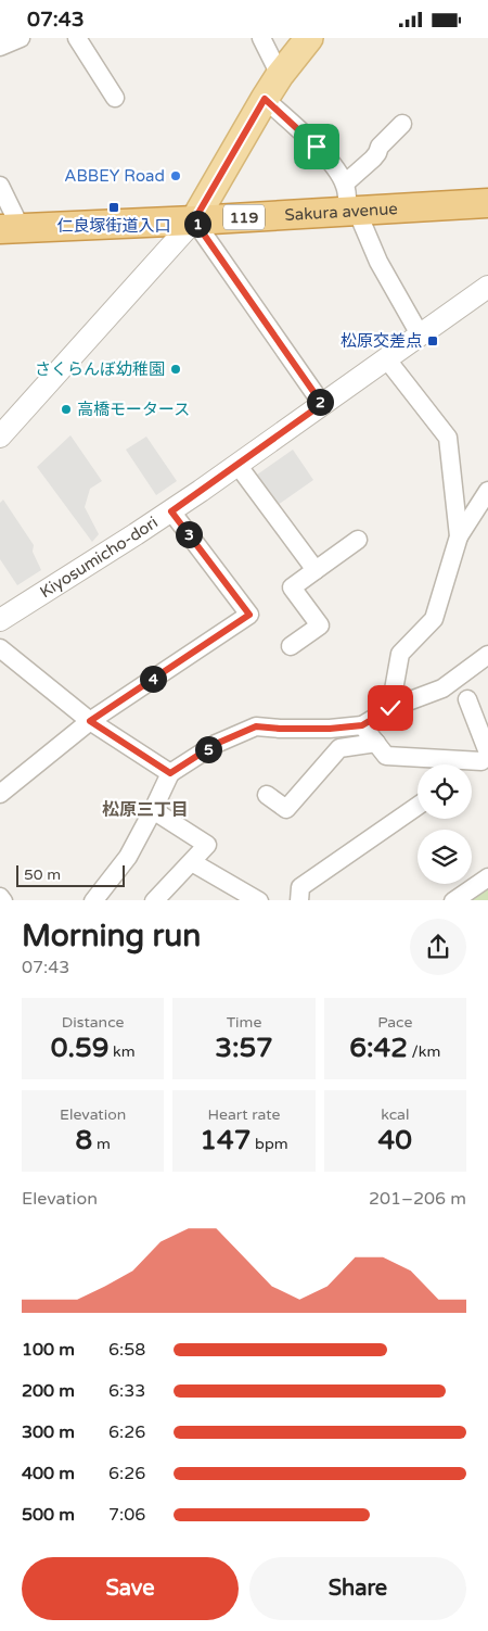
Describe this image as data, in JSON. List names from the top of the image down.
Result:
{
  "streets": {
    "highway": ["Sakura avenue", "119"],
    "street": ["Kiyosumicho-dori"]
  },
  "districts": ["松原三丁目"],
  "places": {
    "other": ["ABBEY Road", "さくらんぼ幼稚園", "高橋モータース"],
    "transit": ["仁良塚街道入口", "松原交差点"]
  },
  "scale_bar": "50 m",
  "page": {
    "status": "07:43",
    "pins": [
      "1",
      "2",
      "3",
      "4",
      "5"
    ],
    "scale": "50 m",
    "heading": ["Morning run", "07:43"],
    "stats": [
      ["Distance", "0.59 km"],
      ["Time", "3:57"],
      ["Pace", "6:42 /km"],
      ["Elevation", "8 m"],
      ["Heart rate", "147 bpm"],
      ["kcal", "40"]
    ],
    "chart": ["Elevation", "201–206 m"],
    "list": [
      {
        "name": "100 m",
        "note": "6:58"
      },
      {
        "name": "200 m",
        "note": "6:33"
      },
      {
        "name": "300 m",
        "note": "6:26"
      },
      {
        "name": "400 m",
        "note": "6:26"
      },
      {
        "name": "500 m",
        "note": "7:06"
      }
    ],
    "buttons": ["Save", "Share"]
  }
}
